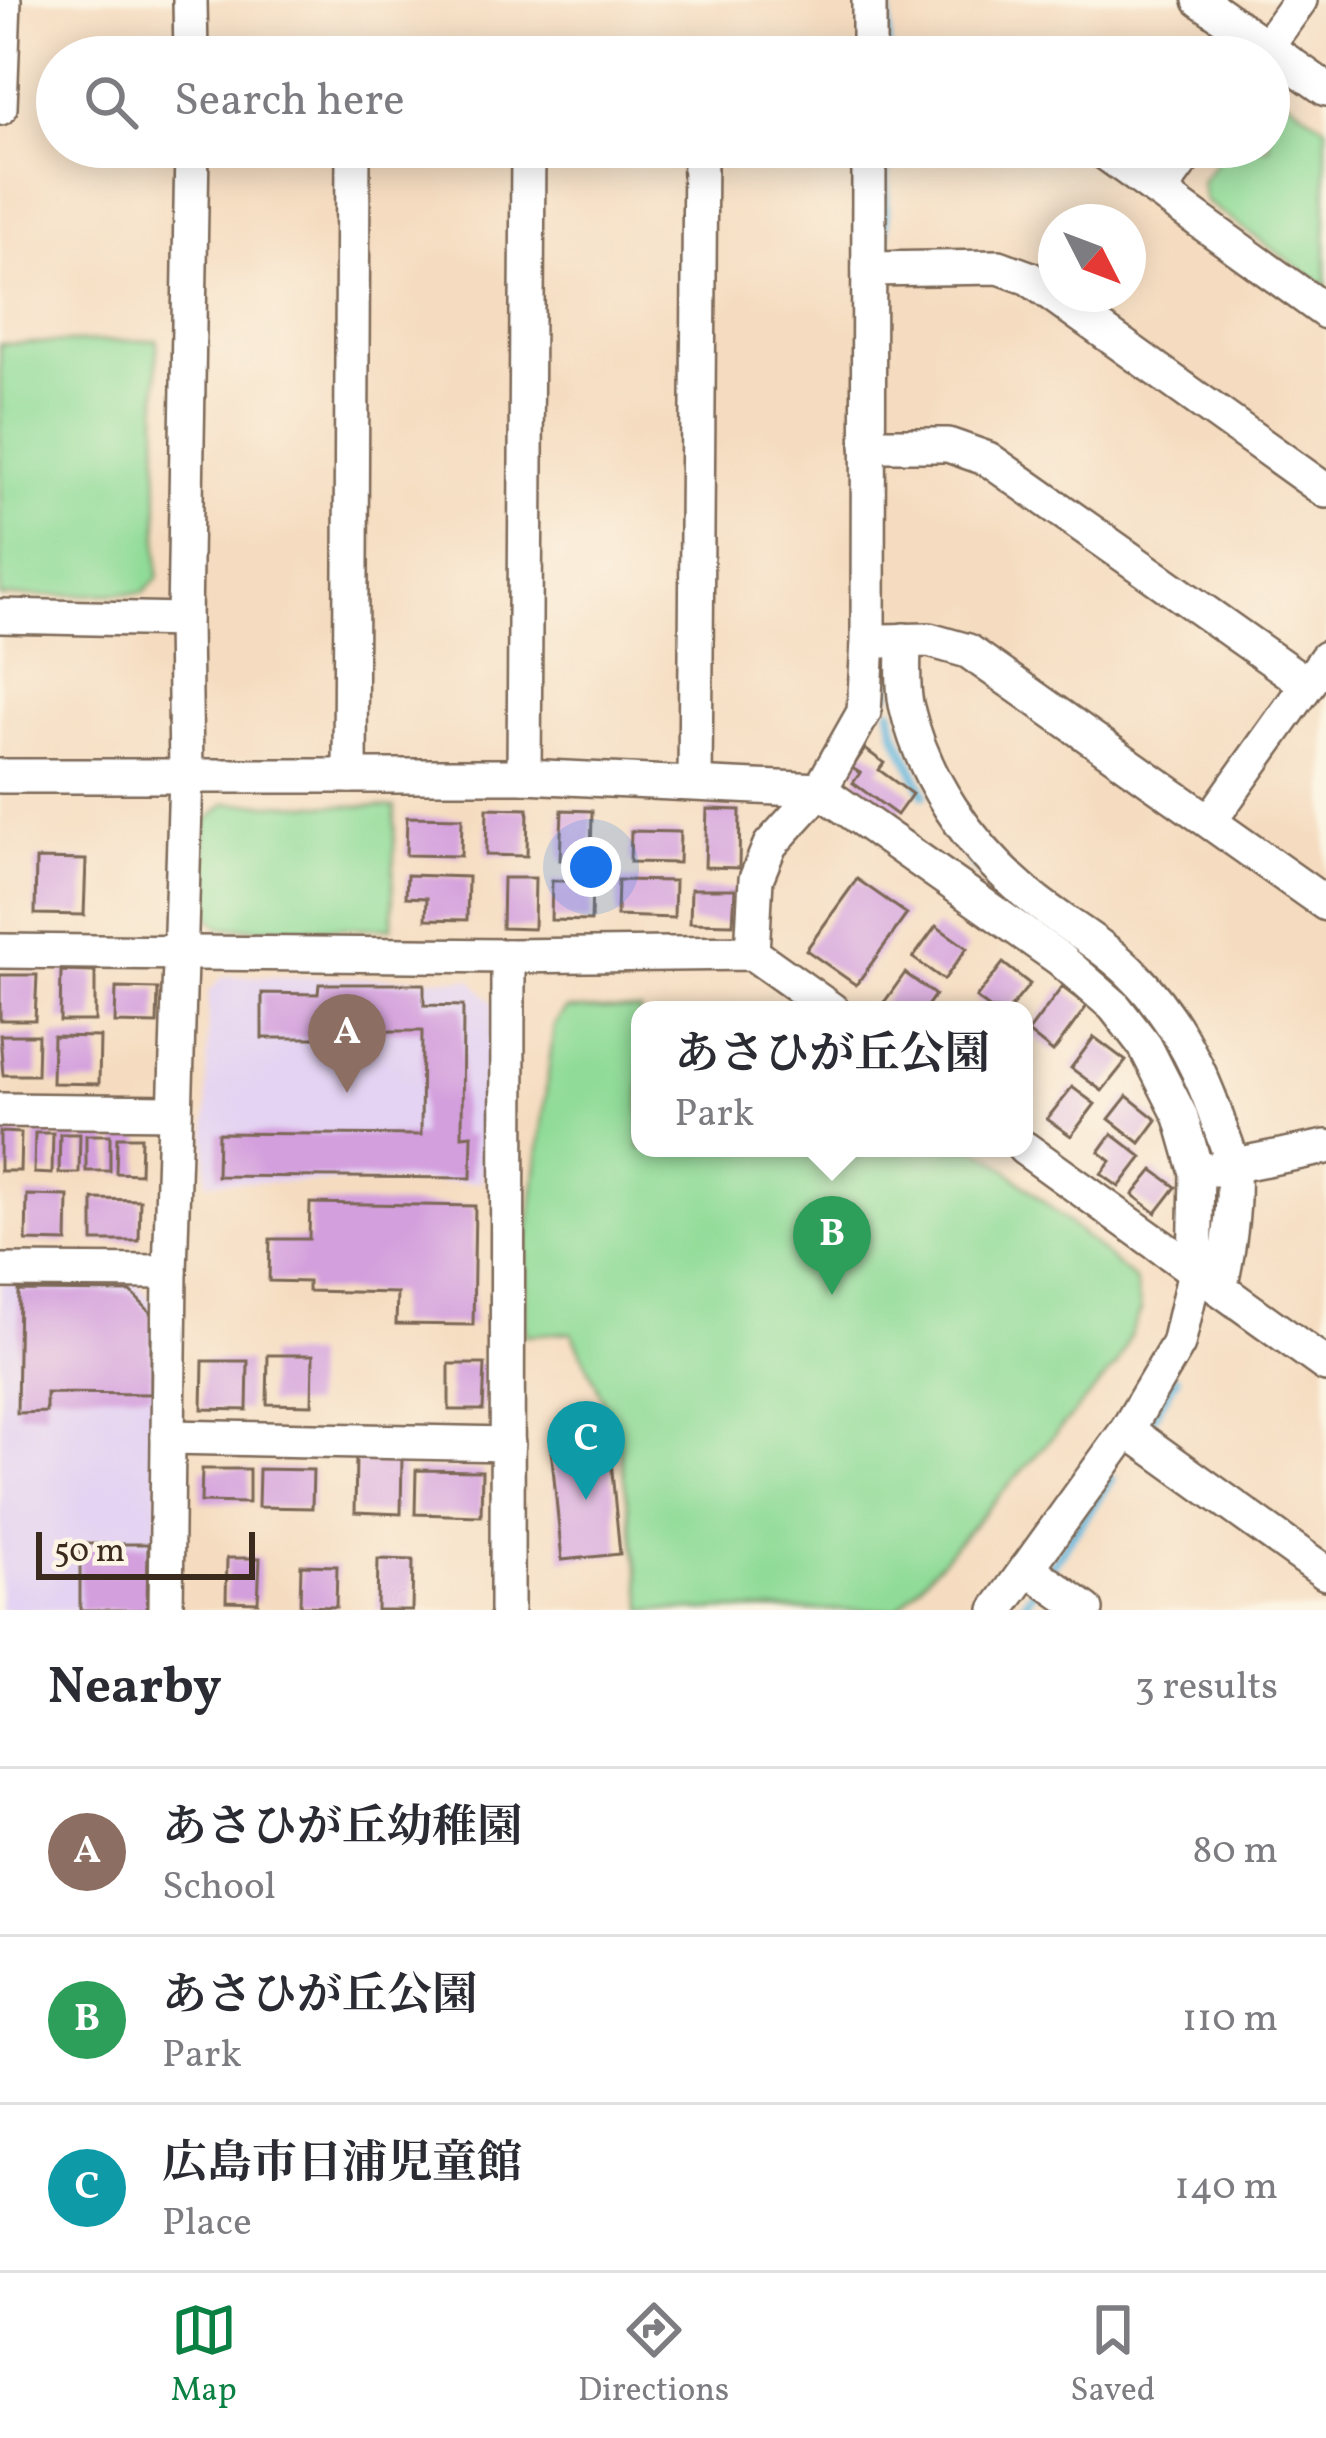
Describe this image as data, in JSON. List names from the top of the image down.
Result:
{
  "scale_bar": "50 m",
  "north": "bottom right",
  "page": {
    "search": "Search here",
    "pins": ["A", "B", "C"],
    "popup": ["あさひが丘公園", "Park"],
    "scale": "50 m",
    "heading": ["Nearby", "3 results"],
    "list": [
      {
        "mark": "A",
        "name": "あさひが丘幼稚園",
        "note": "School",
        "value": "80 m"
      },
      {
        "mark": "B",
        "name": "あさひが丘公園",
        "note": "Park",
        "value": "110 m"
      },
      {
        "mark": "C",
        "name": "広島市日浦児童館",
        "note": "Place",
        "value": "140 m"
      }
    ],
    "nav": ["Map", "Directions", "Saved"]
  }
}
